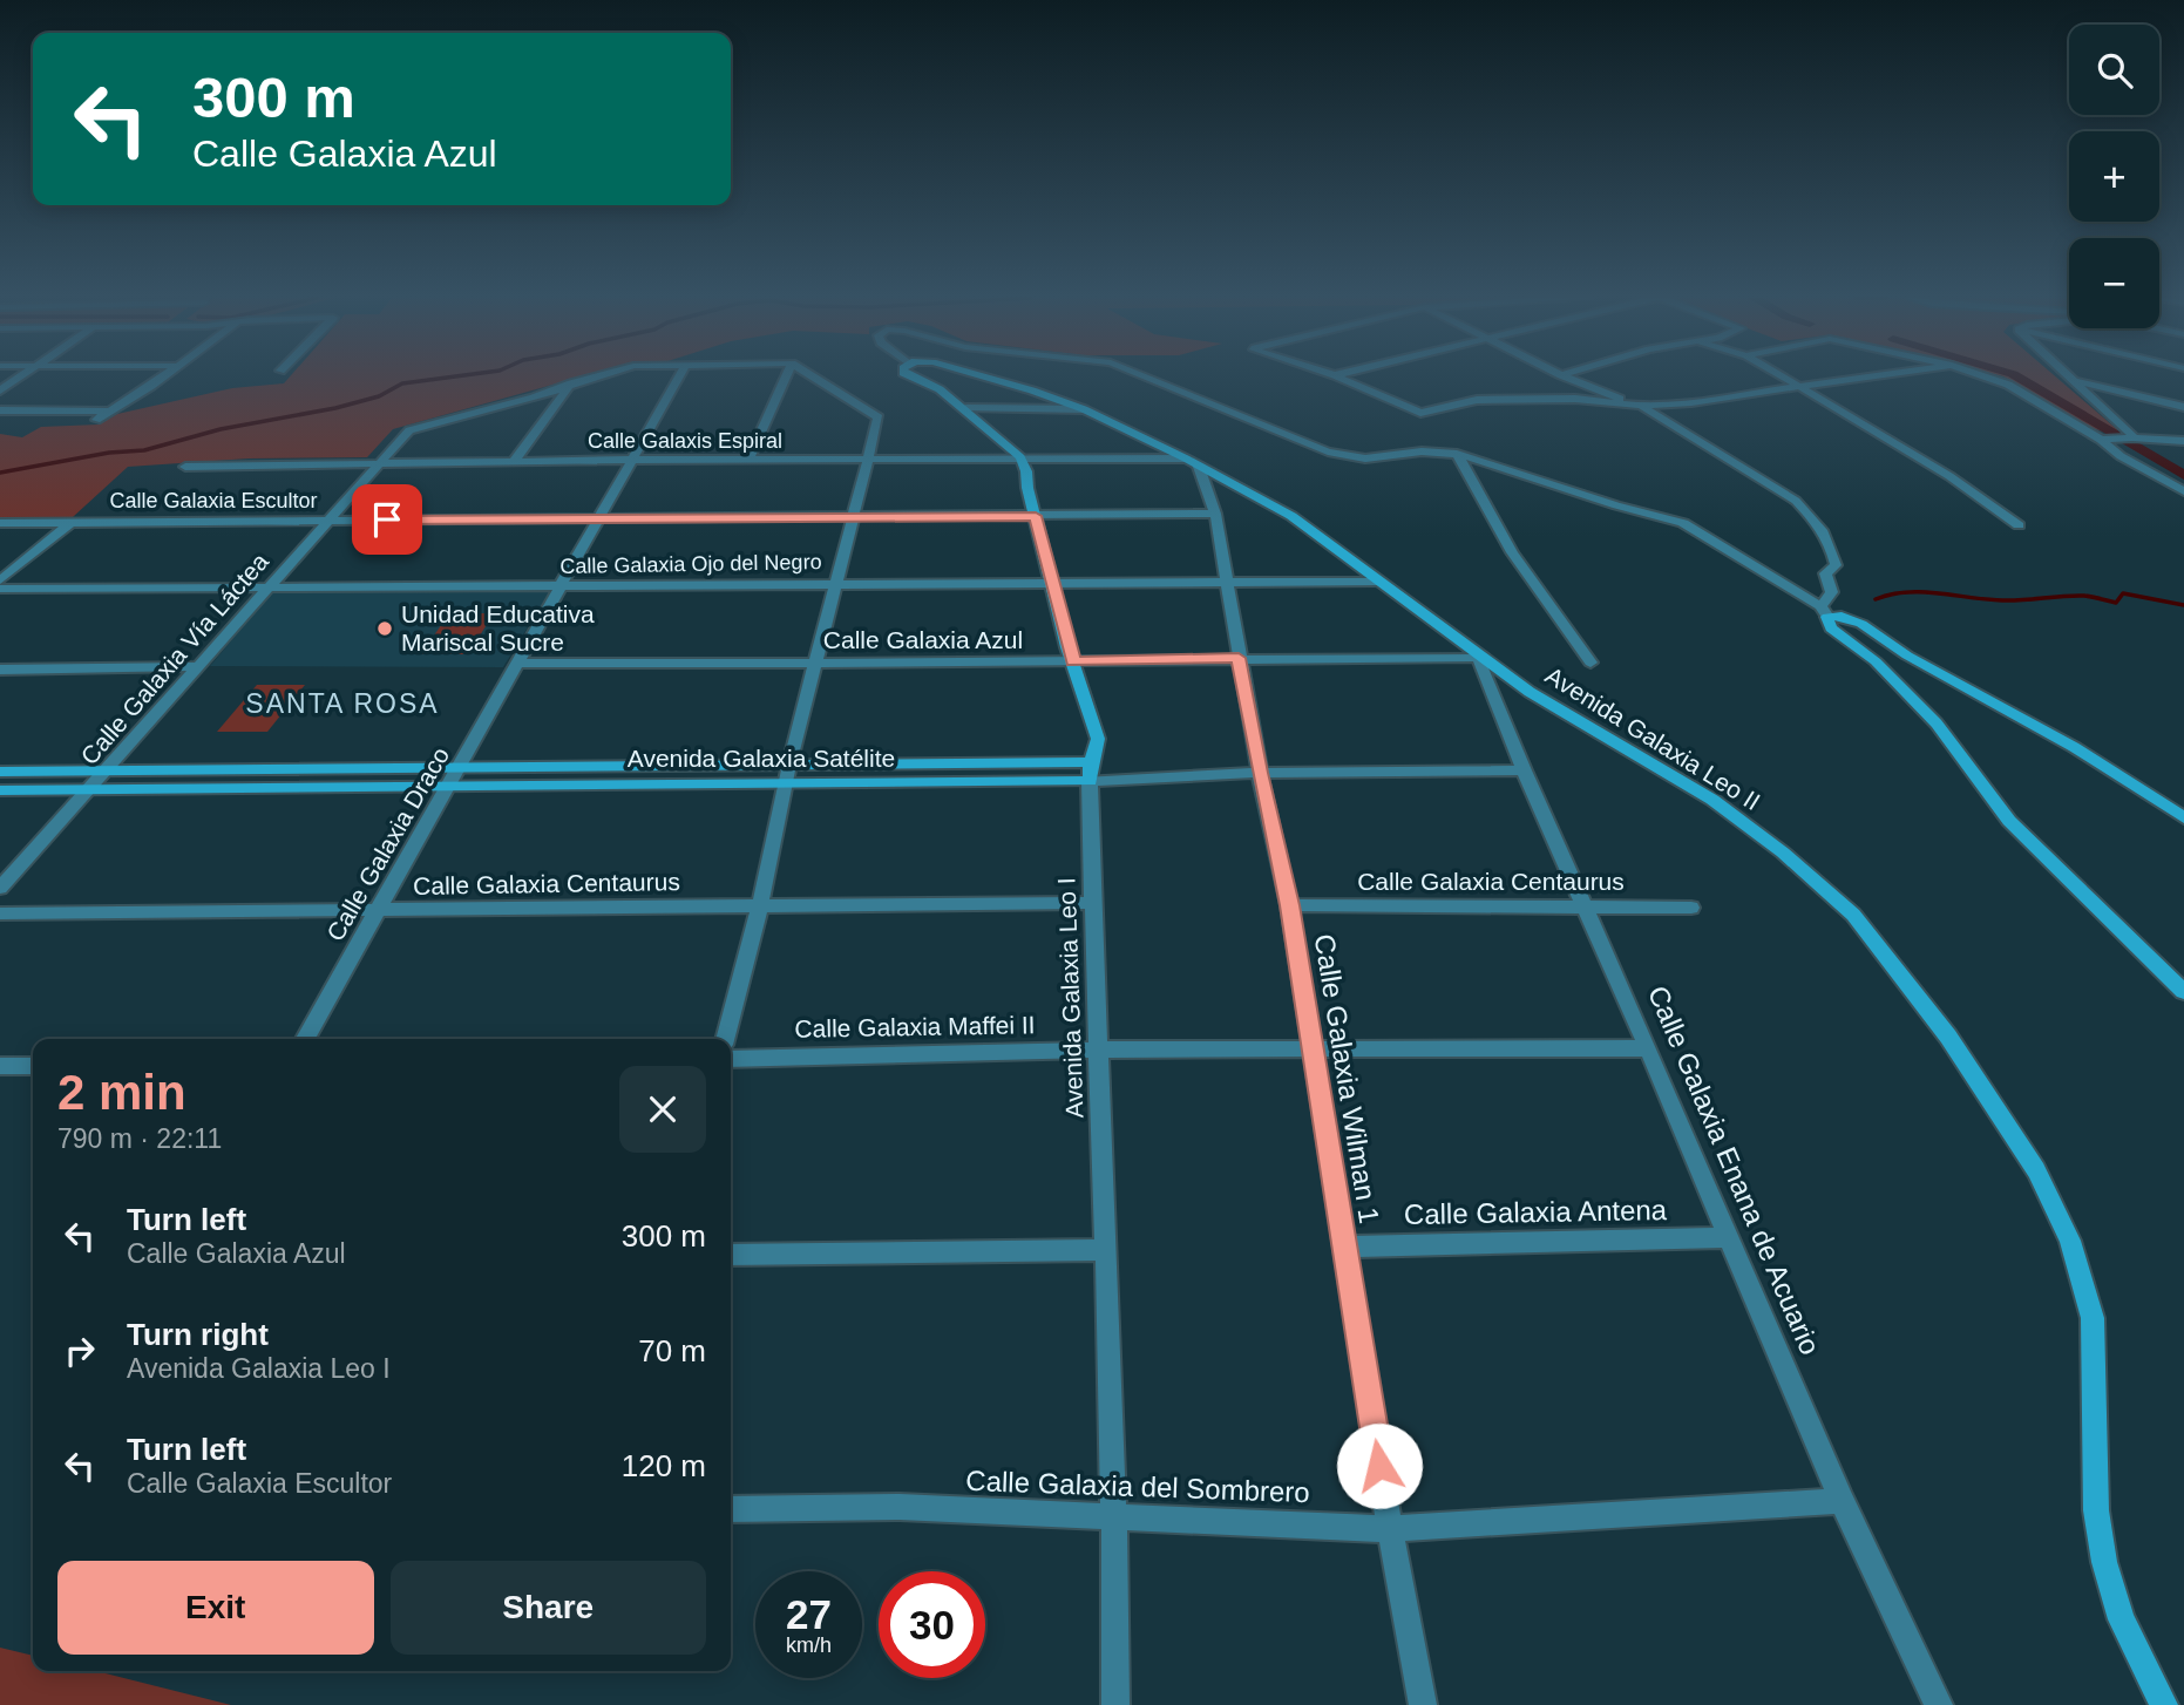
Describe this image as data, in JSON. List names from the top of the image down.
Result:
{
  "streets": {
    "street": [
      "Calle Galaxis Espiral",
      "Calle Galaxia Escultor",
      "Calle Galaxia Ojo del Negro",
      "Calle Galaxia Azul",
      "Calle Galaxia Vía Láctea",
      "Avenida Galaxia Leo II",
      "Avenida Galaxia Satélite",
      "Calle Galaxia Draco",
      "Calle Galaxia Centaurus",
      "Avenida Galaxia Leo I",
      "Calle Galaxia Maffei II",
      "Calle Galaxia Wilman 1",
      "Calle Galaxia Enana de Acuario",
      "Calle Galaxia Antena",
      "Calle Galaxia del Sombrero"
    ]
  },
  "crossings": [
    ["Calle Galaxis Espiral", "Calle Galaxia Vía Láctea"],
    ["Calle Galaxis Espiral", "Avenida Galaxia Leo II"],
    ["Calle Galaxis Espiral", "Calle Galaxia Draco"],
    ["Calle Galaxis Espiral", "Avenida Galaxia Leo I"],
    ["Calle Galaxis Espiral", "Calle Galaxia Wilman 1"],
    ["Calle Galaxia Escultor", "Calle Galaxia Vía Láctea"],
    ["Calle Galaxia Escultor", "Calle Galaxia Draco"],
    ["Calle Galaxia Escultor", "Avenida Galaxia Leo I"],
    ["Calle Galaxia Escultor", "Calle Galaxia Wilman 1"],
    ["Calle Galaxia Ojo del Negro", "Calle Galaxia Vía Láctea"],
    ["Calle Galaxia Ojo del Negro", "Avenida Galaxia Leo II"],
    ["Calle Galaxia Ojo del Negro", "Calle Galaxia Draco"],
    ["Calle Galaxia Ojo del Negro", "Avenida Galaxia Leo I"],
    ["Calle Galaxia Ojo del Negro", "Calle Galaxia Wilman 1"],
    ["Calle Galaxia Azul", "Avenida Galaxia Leo II"],
    ["Calle Galaxia Azul", "Calle Galaxia Draco"],
    ["Calle Galaxia Azul", "Avenida Galaxia Leo I"],
    ["Calle Galaxia Azul", "Calle Galaxia Wilman 1"],
    ["Calle Galaxia Azul", "Calle Galaxia Enana de Acuario"],
    ["Calle Galaxia Vía Láctea", "Avenida Galaxia Satélite"],
    ["Avenida Galaxia Leo II", "Calle Galaxia Wilman 1"],
    ["Avenida Galaxia Leo II", "Calle Galaxia Enana de Acuario"],
    ["Avenida Galaxia Satélite", "Calle Galaxia Draco"],
    ["Avenida Galaxia Satélite", "Avenida Galaxia Leo I"],
    ["Avenida Galaxia Satélite", "Calle Galaxia Wilman 1"],
    ["Avenida Galaxia Satélite", "Calle Galaxia Enana de Acuario"],
    ["Calle Galaxia Draco", "Calle Galaxia Centaurus"],
    ["Calle Galaxia Centaurus", "Avenida Galaxia Leo I"],
    ["Calle Galaxia Centaurus", "Calle Galaxia Wilman 1"],
    ["Calle Galaxia Centaurus", "Calle Galaxia Enana de Acuario"],
    ["Avenida Galaxia Leo I", "Calle Galaxia Maffei II"],
    ["Avenida Galaxia Leo I", "Calle Galaxia del Sombrero"],
    ["Calle Galaxia Maffei II", "Calle Galaxia Wilman 1"],
    ["Calle Galaxia Maffei II", "Calle Galaxia Enana de Acuario"],
    ["Calle Galaxia Wilman 1", "Calle Galaxia Antena"],
    ["Calle Galaxia Wilman 1", "Calle Galaxia del Sombrero"],
    ["Calle Galaxia Enana de Acuario", "Calle Galaxia Antena"],
    ["Calle Galaxia Enana de Acuario", "Calle Galaxia del Sombrero"]
  ],
  "districts": ["SANTA ROSA"],
  "places": ["Unidad Educativa Mariscal Sucre"],
  "page": {
    "map_buttons": ["+", "−"],
    "turn": ["300 m", "Calle Galaxia Azul"],
    "heading": ["2 min", "790 m · 22:11"],
    "list": [
      {
        "name": "Turn left",
        "note": "Calle Galaxia Azul",
        "value": "300 m"
      },
      {
        "name": "Turn right",
        "note": "Avenida Galaxia Leo I",
        "value": "70 m"
      },
      {
        "name": "Turn left",
        "note": "Calle Galaxia Escultor",
        "value": "120 m"
      }
    ],
    "buttons": ["Exit", "Share"],
    "speed": "27 km/h",
    "limit": "30"
  }
}
